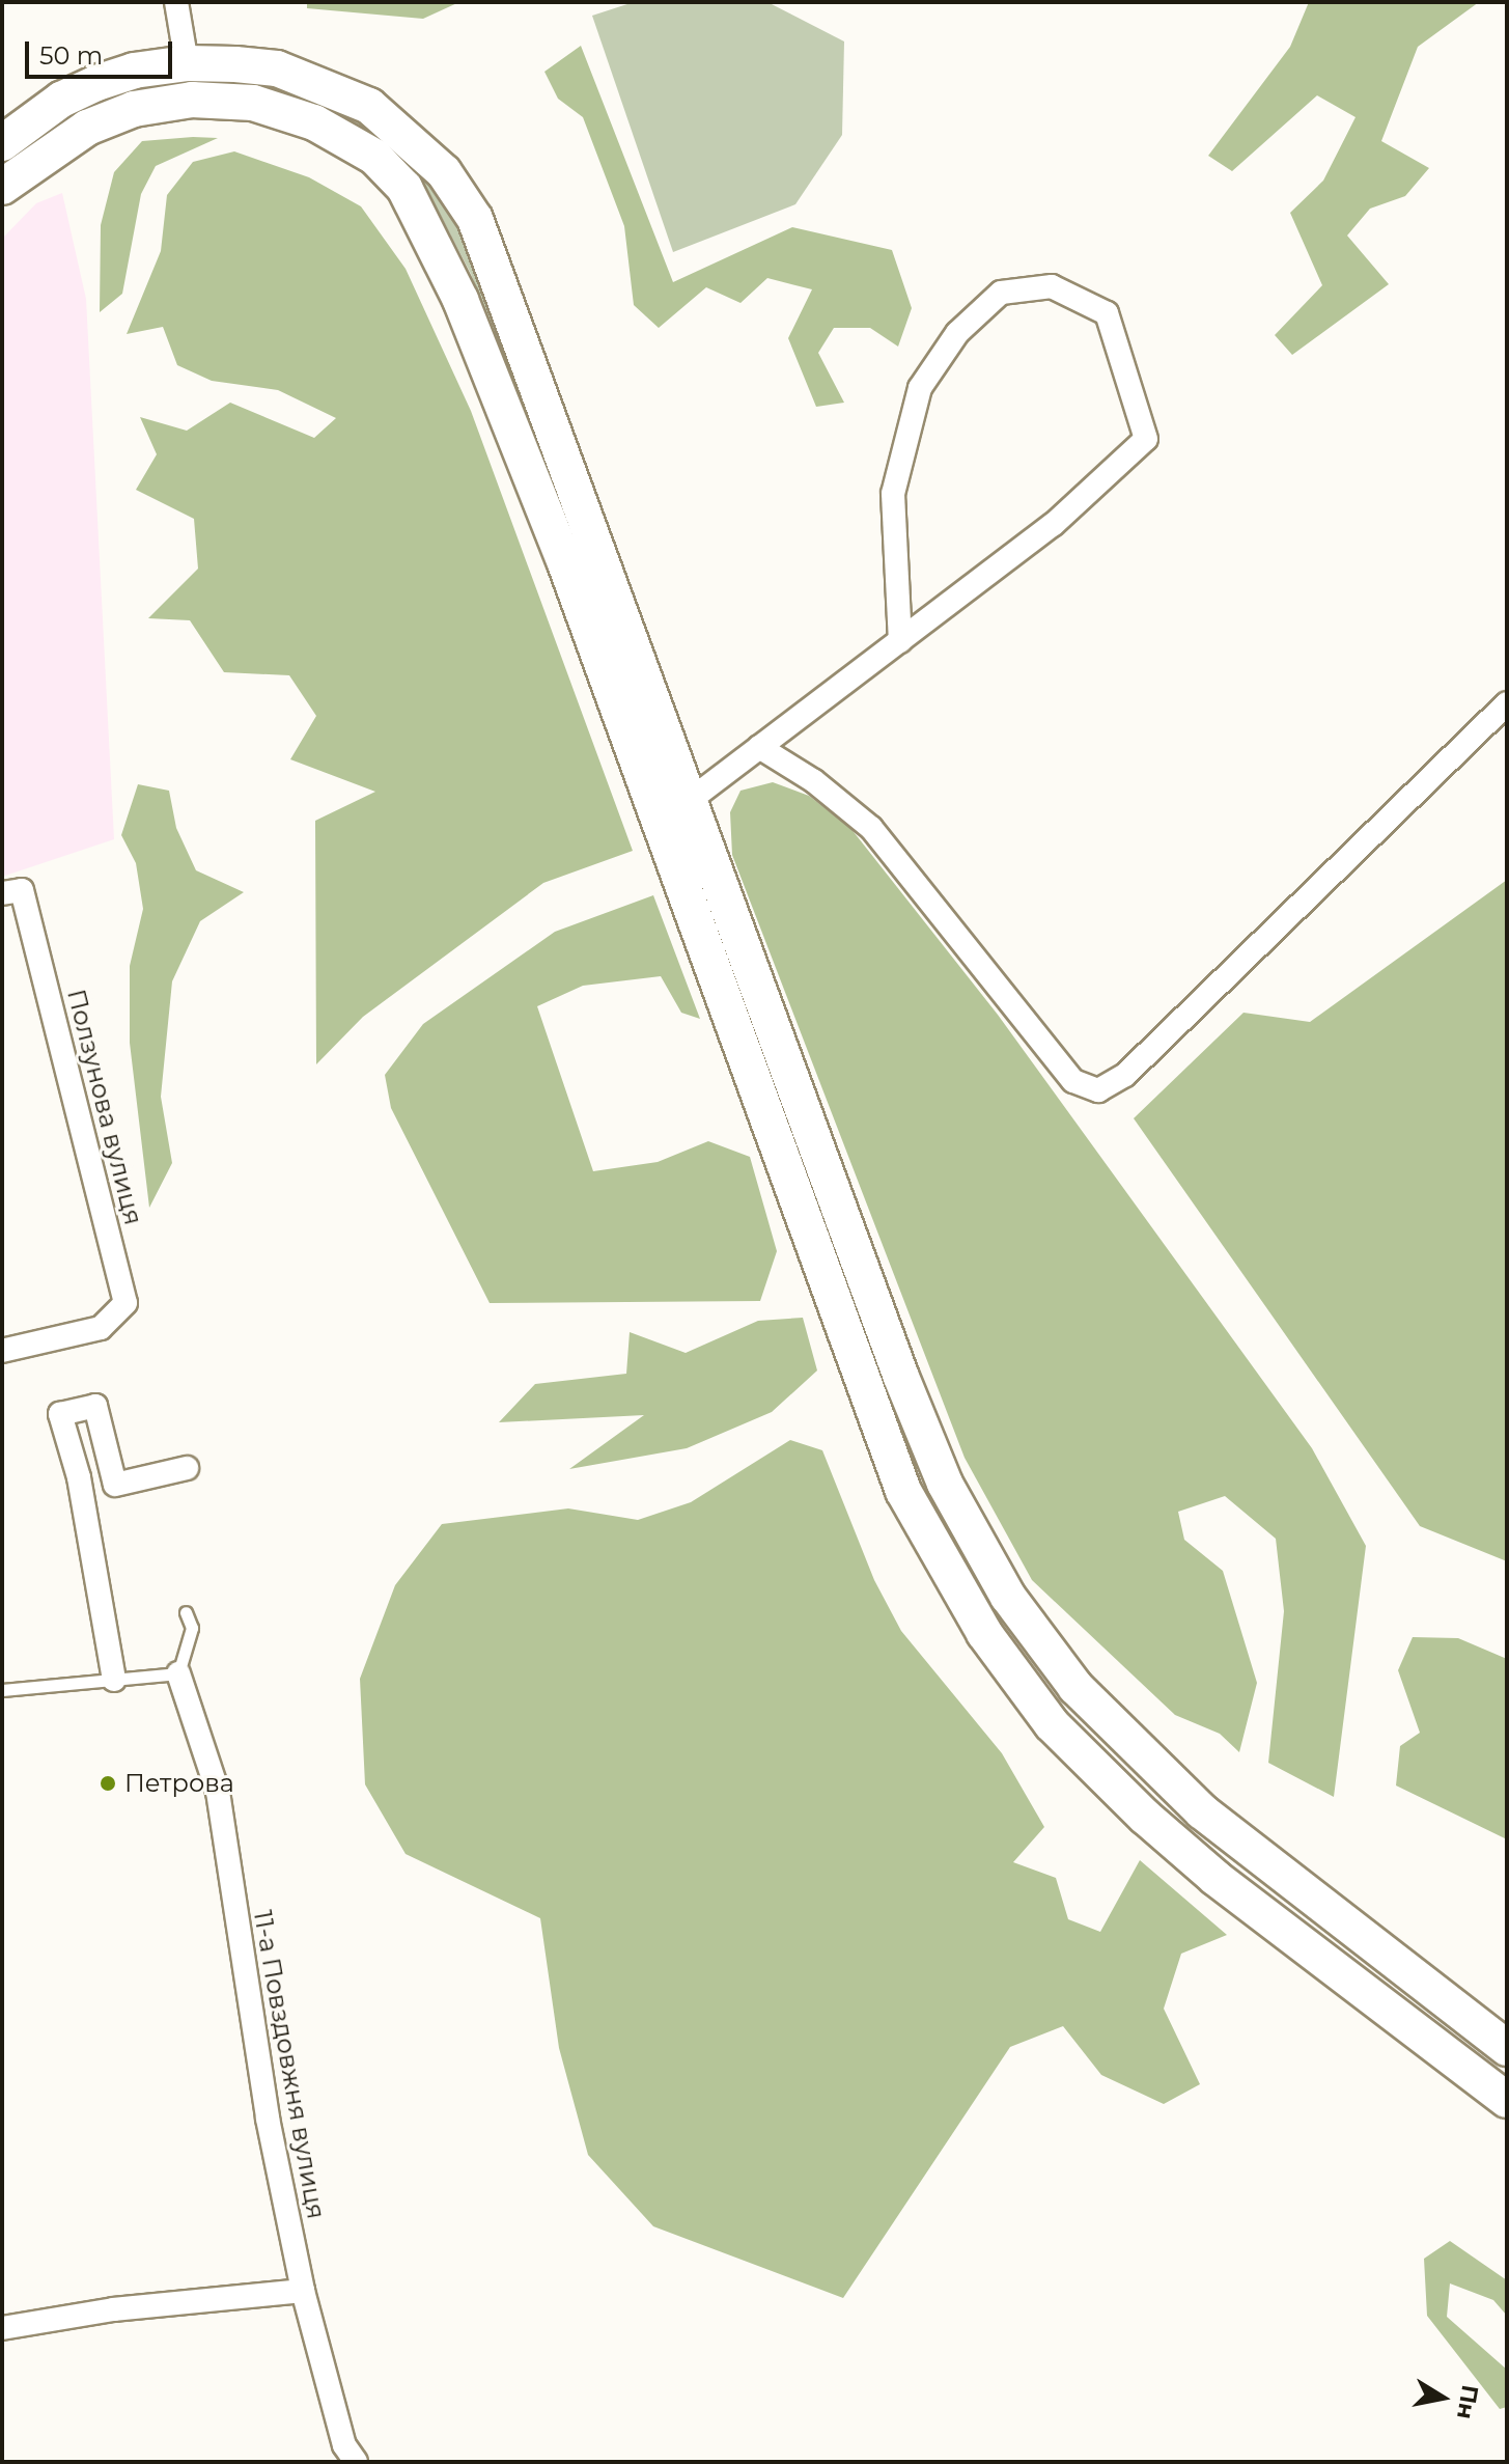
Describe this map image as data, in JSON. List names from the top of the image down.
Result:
{
  "streets": {
    "street": ["Ползунова вулиця", "11-а Повздовжня вулиця"]
  },
  "places": ["Петрова"],
  "scale_bar": "50 m",
  "north": "right"
}
